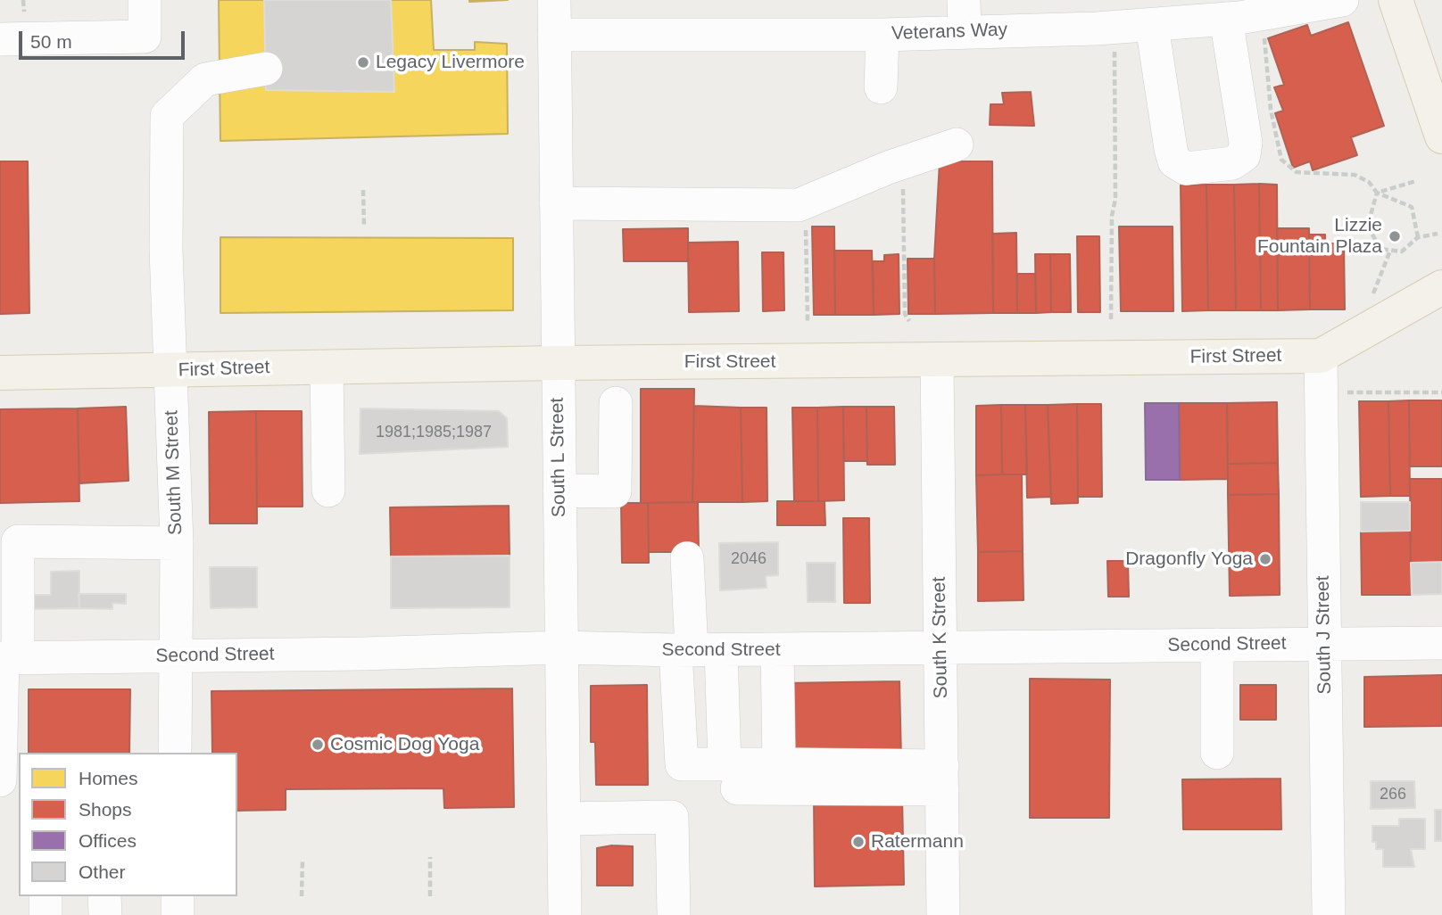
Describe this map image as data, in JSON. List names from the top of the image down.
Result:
{
  "streets": {
    "main road": ["First Street"],
    "street": [
      "Veterans Way",
      "South L Street",
      "South M Street",
      "South J Street",
      "South K Street",
      "Second Street"
    ]
  },
  "crossings": [
    ["Veterans Way", "South L Street"],
    ["First Street", "South L Street"],
    ["First Street", "South M Street"],
    ["First Street", "South J Street"],
    ["First Street", "South K Street"],
    ["South L Street", "Second Street"],
    ["South M Street", "Second Street"],
    ["South J Street", "Second Street"],
    ["South K Street", "Second Street"]
  ],
  "places": [
    "Legacy Livermore",
    "Lizzie Fountain Plaza",
    "Dragonfly Yoga",
    "Cosmic Dog Yoga",
    "Ratermann"
  ],
  "house_numbers": ["1981;1985;1987", "2046", "266"],
  "legend": [
    "Homes",
    "Shops",
    "Offices",
    "Other"
  ],
  "scale_bar": "50 m"
}
